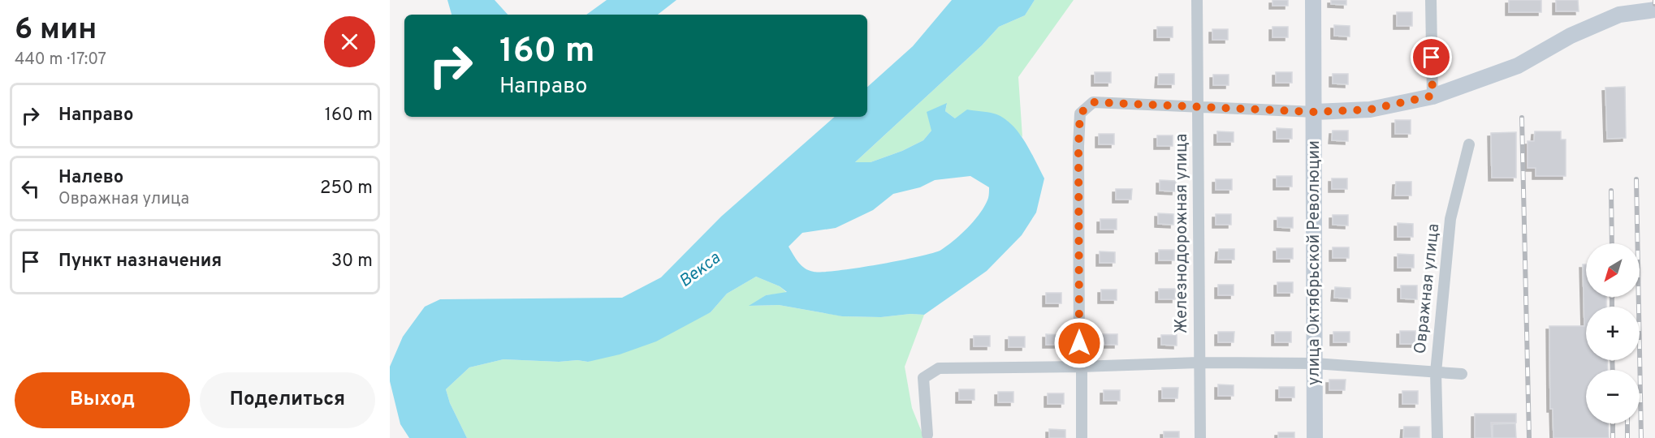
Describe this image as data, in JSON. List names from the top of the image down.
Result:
{
  "streets": {
    "street": ["Железнодорожная улица", "улица Октябрьской Революции", "Овражная улица"]
  },
  "water": ["Векса"],
  "north": "bottom left",
  "page": {
    "heading": ["6 мин", "440 m · 17:07"],
    "turn": ["160 m", "Направо"],
    "list": [
      {
        "name": "Направо",
        "value": "160 m"
      },
      {
        "name": "Налево",
        "note": "Овражная улица",
        "value": "250 m"
      },
      {
        "name": "Пункт назначения",
        "value": "30 m"
      }
    ],
    "map_buttons": ["+", "−"],
    "buttons": ["Выход", "Поделиться"]
  }
}
